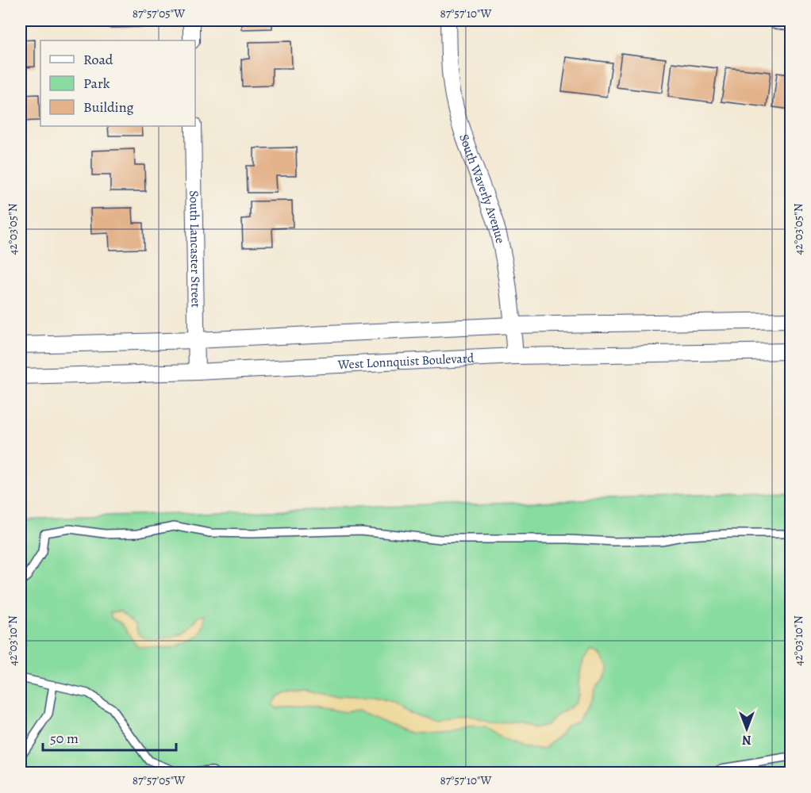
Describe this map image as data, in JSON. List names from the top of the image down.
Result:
{
  "streets": {
    "street": ["South Waverly Avenue", "South Lancaster Street", "West Lonnquist Boulevard"]
  },
  "crossings": [
    ["South Waverly Avenue", "West Lonnquist Boulevard"],
    ["South Lancaster Street", "West Lonnquist Boulevard"]
  ],
  "legend": ["Road", "Park", "Building"],
  "scale_bar": "50 m",
  "north": "bottom",
  "coordinates": [
    "87°57'05\"W",
    "87°57'10\"W",
    "42°03'05\"N",
    "42°03'10\"N"
  ]
}
